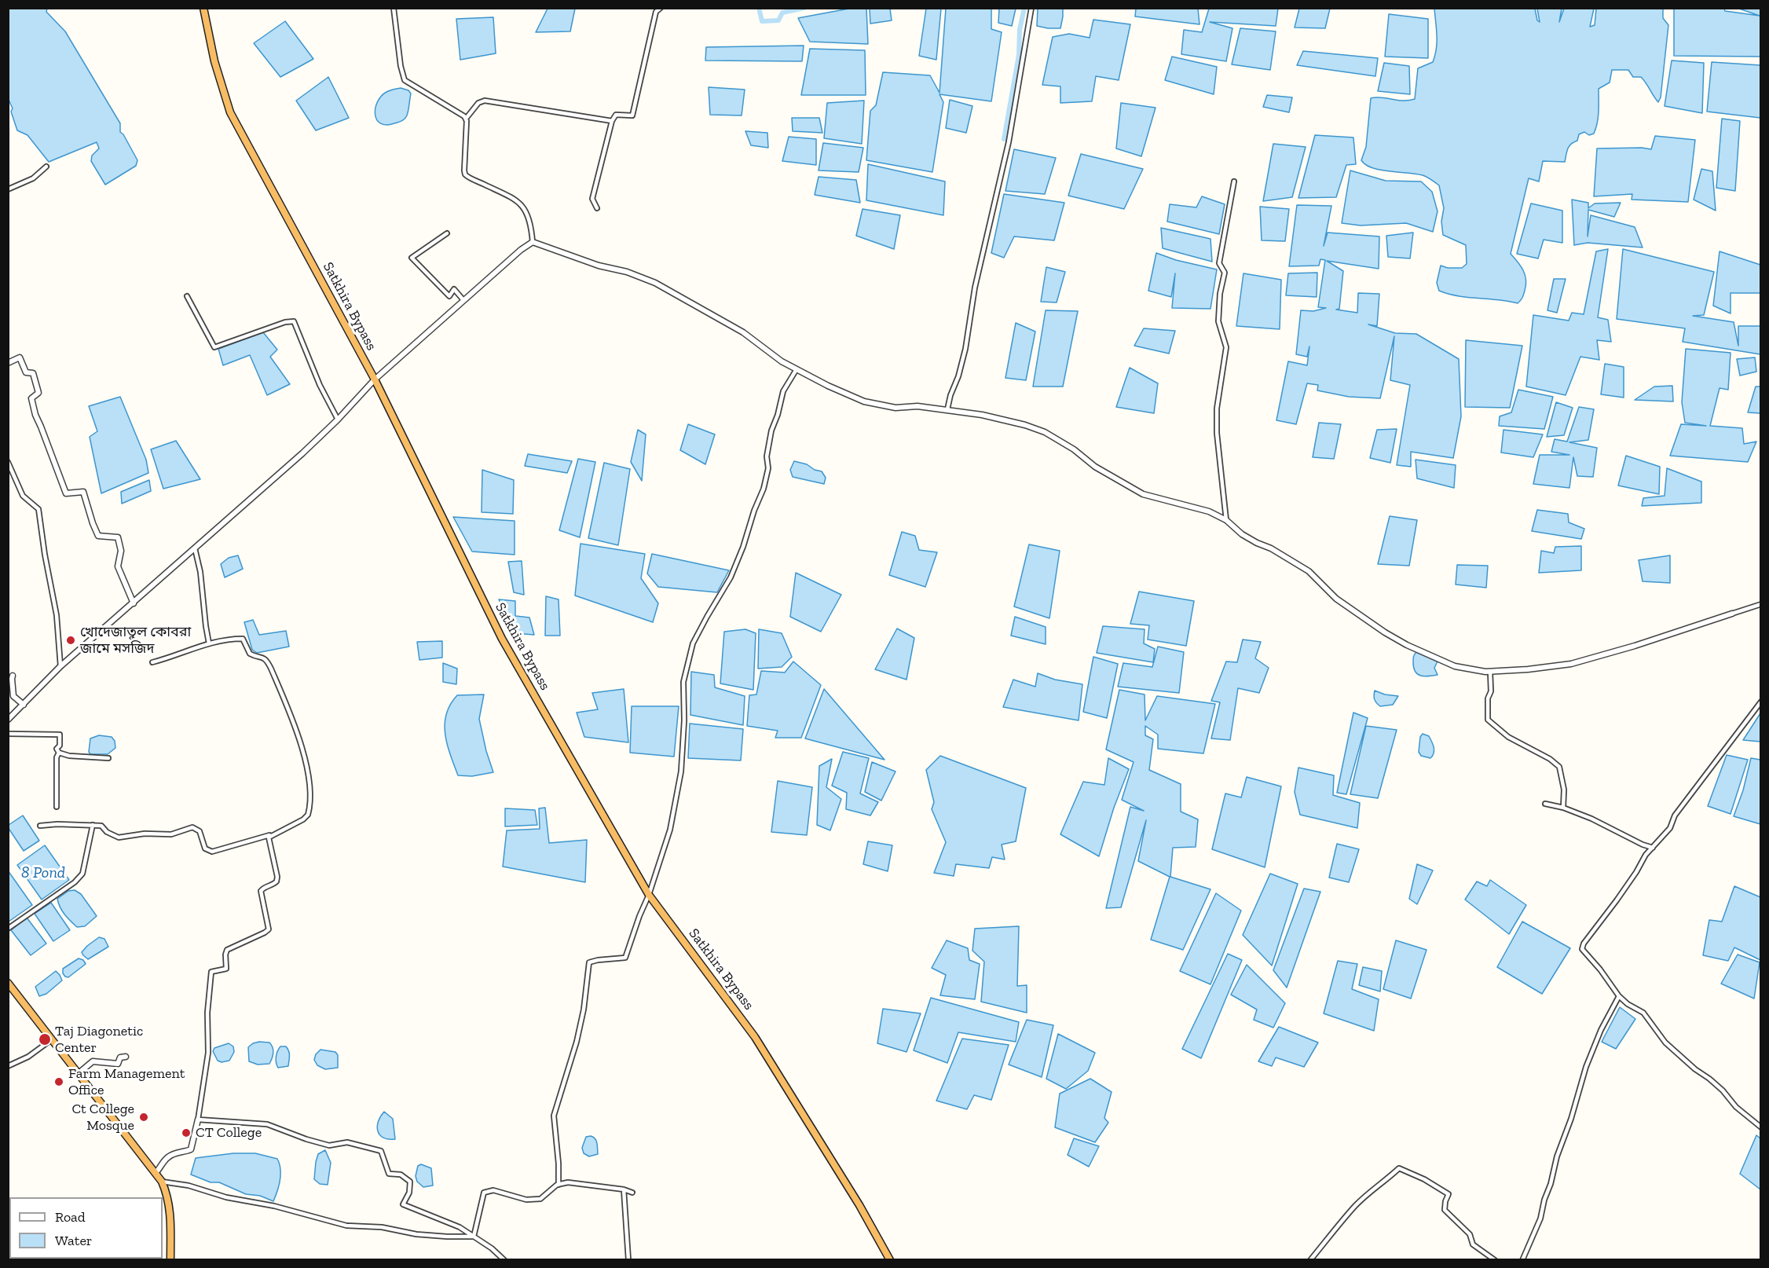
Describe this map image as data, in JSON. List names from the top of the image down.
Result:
{
  "streets": {
    "highway": ["Satkhira Bypass"]
  },
  "water": ["8 Pond"],
  "places": [
    "খোদেজাতুল কোবরা জামে মসজিদ",
    "Taj Diagonetic Center",
    "Farm Management Office",
    "Ct College Mosque",
    "CT College"
  ],
  "legend": ["Road", "Water"]
}
